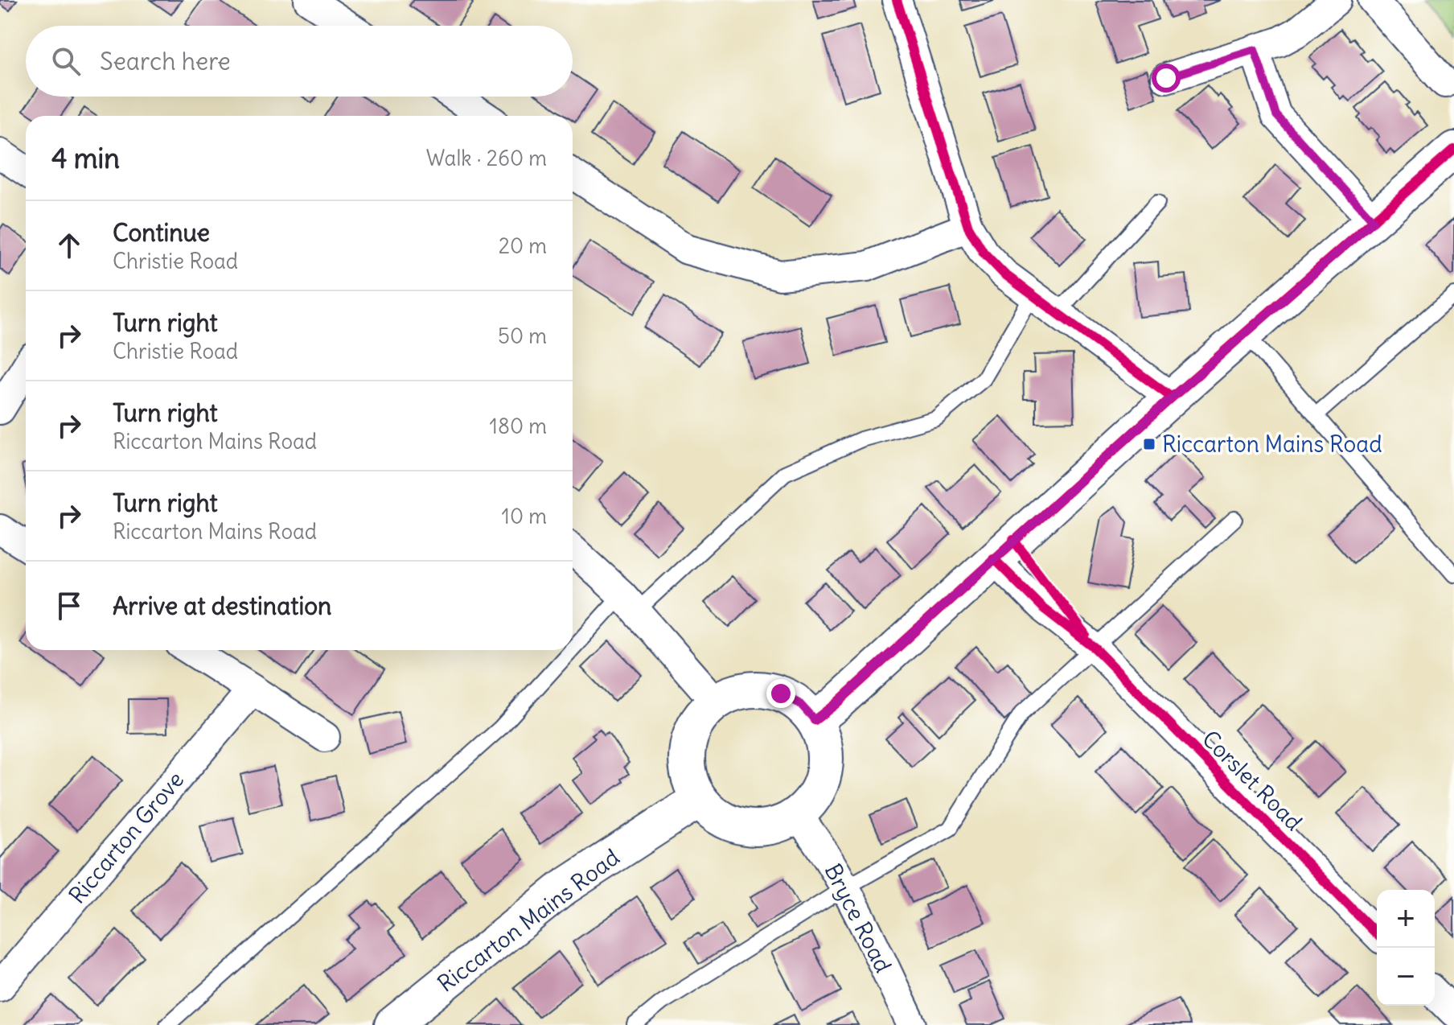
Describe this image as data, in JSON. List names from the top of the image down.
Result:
{
  "streets": {
    "street": [
      "Corslet Road",
      "Riccarton Grove",
      "Bryce Road",
      "Riccarton Mains Road"
    ]
  },
  "crossings": [
    ["Bryce Road", "Riccarton Mains Road"]
  ],
  "places": {
    "transit": ["Riccarton Mains Road"]
  },
  "page": {
    "search": "Search here",
    "heading": ["4 min", "Walk · 260 m"],
    "list": [
      ["Continue", "Christie Road", "20 m"],
      ["Turn right", "Christie Road", "50 m"],
      ["Turn right", "Riccarton Mains Road", "180 m"],
      ["Turn right", "Riccarton Mains Road", "10 m"],
      "Arrive at destination"
    ],
    "map_buttons": ["+", "−"]
  }
}
